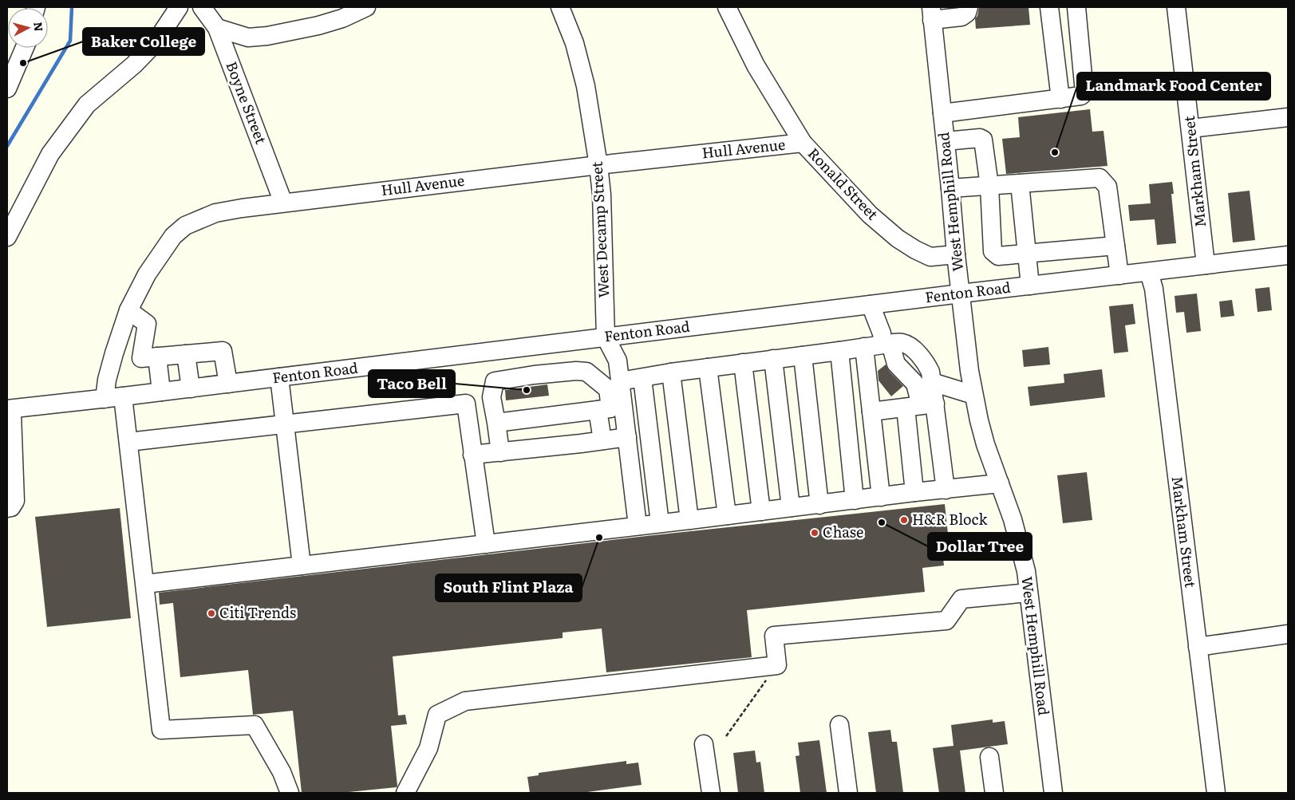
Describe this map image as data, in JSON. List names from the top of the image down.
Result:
{
  "streets": {
    "street": [
      "Boyne Street",
      "Hull Avenue",
      "Markham Street",
      "Ronald Street",
      "West Hemphill Road",
      "West Decamp Street",
      "Fenton Road"
    ]
  },
  "crossings": [
    ["Boyne Street", "Hull Avenue"],
    ["Hull Avenue", "Ronald Street"],
    ["Hull Avenue", "West Decamp Street"],
    ["Hull Avenue", "Fenton Road"],
    ["Markham Street", "Fenton Road"],
    ["Ronald Street", "West Hemphill Road"],
    ["West Hemphill Road", "Fenton Road"],
    ["West Decamp Street", "Fenton Road"]
  ],
  "places": [
    "Baker College",
    "Landmark Food Center",
    "Taco Bell",
    "H&R Block",
    "Dollar Tree",
    "Chase",
    "South Flint Plaza",
    "Citi Trends"
  ],
  "north": "right"
}
